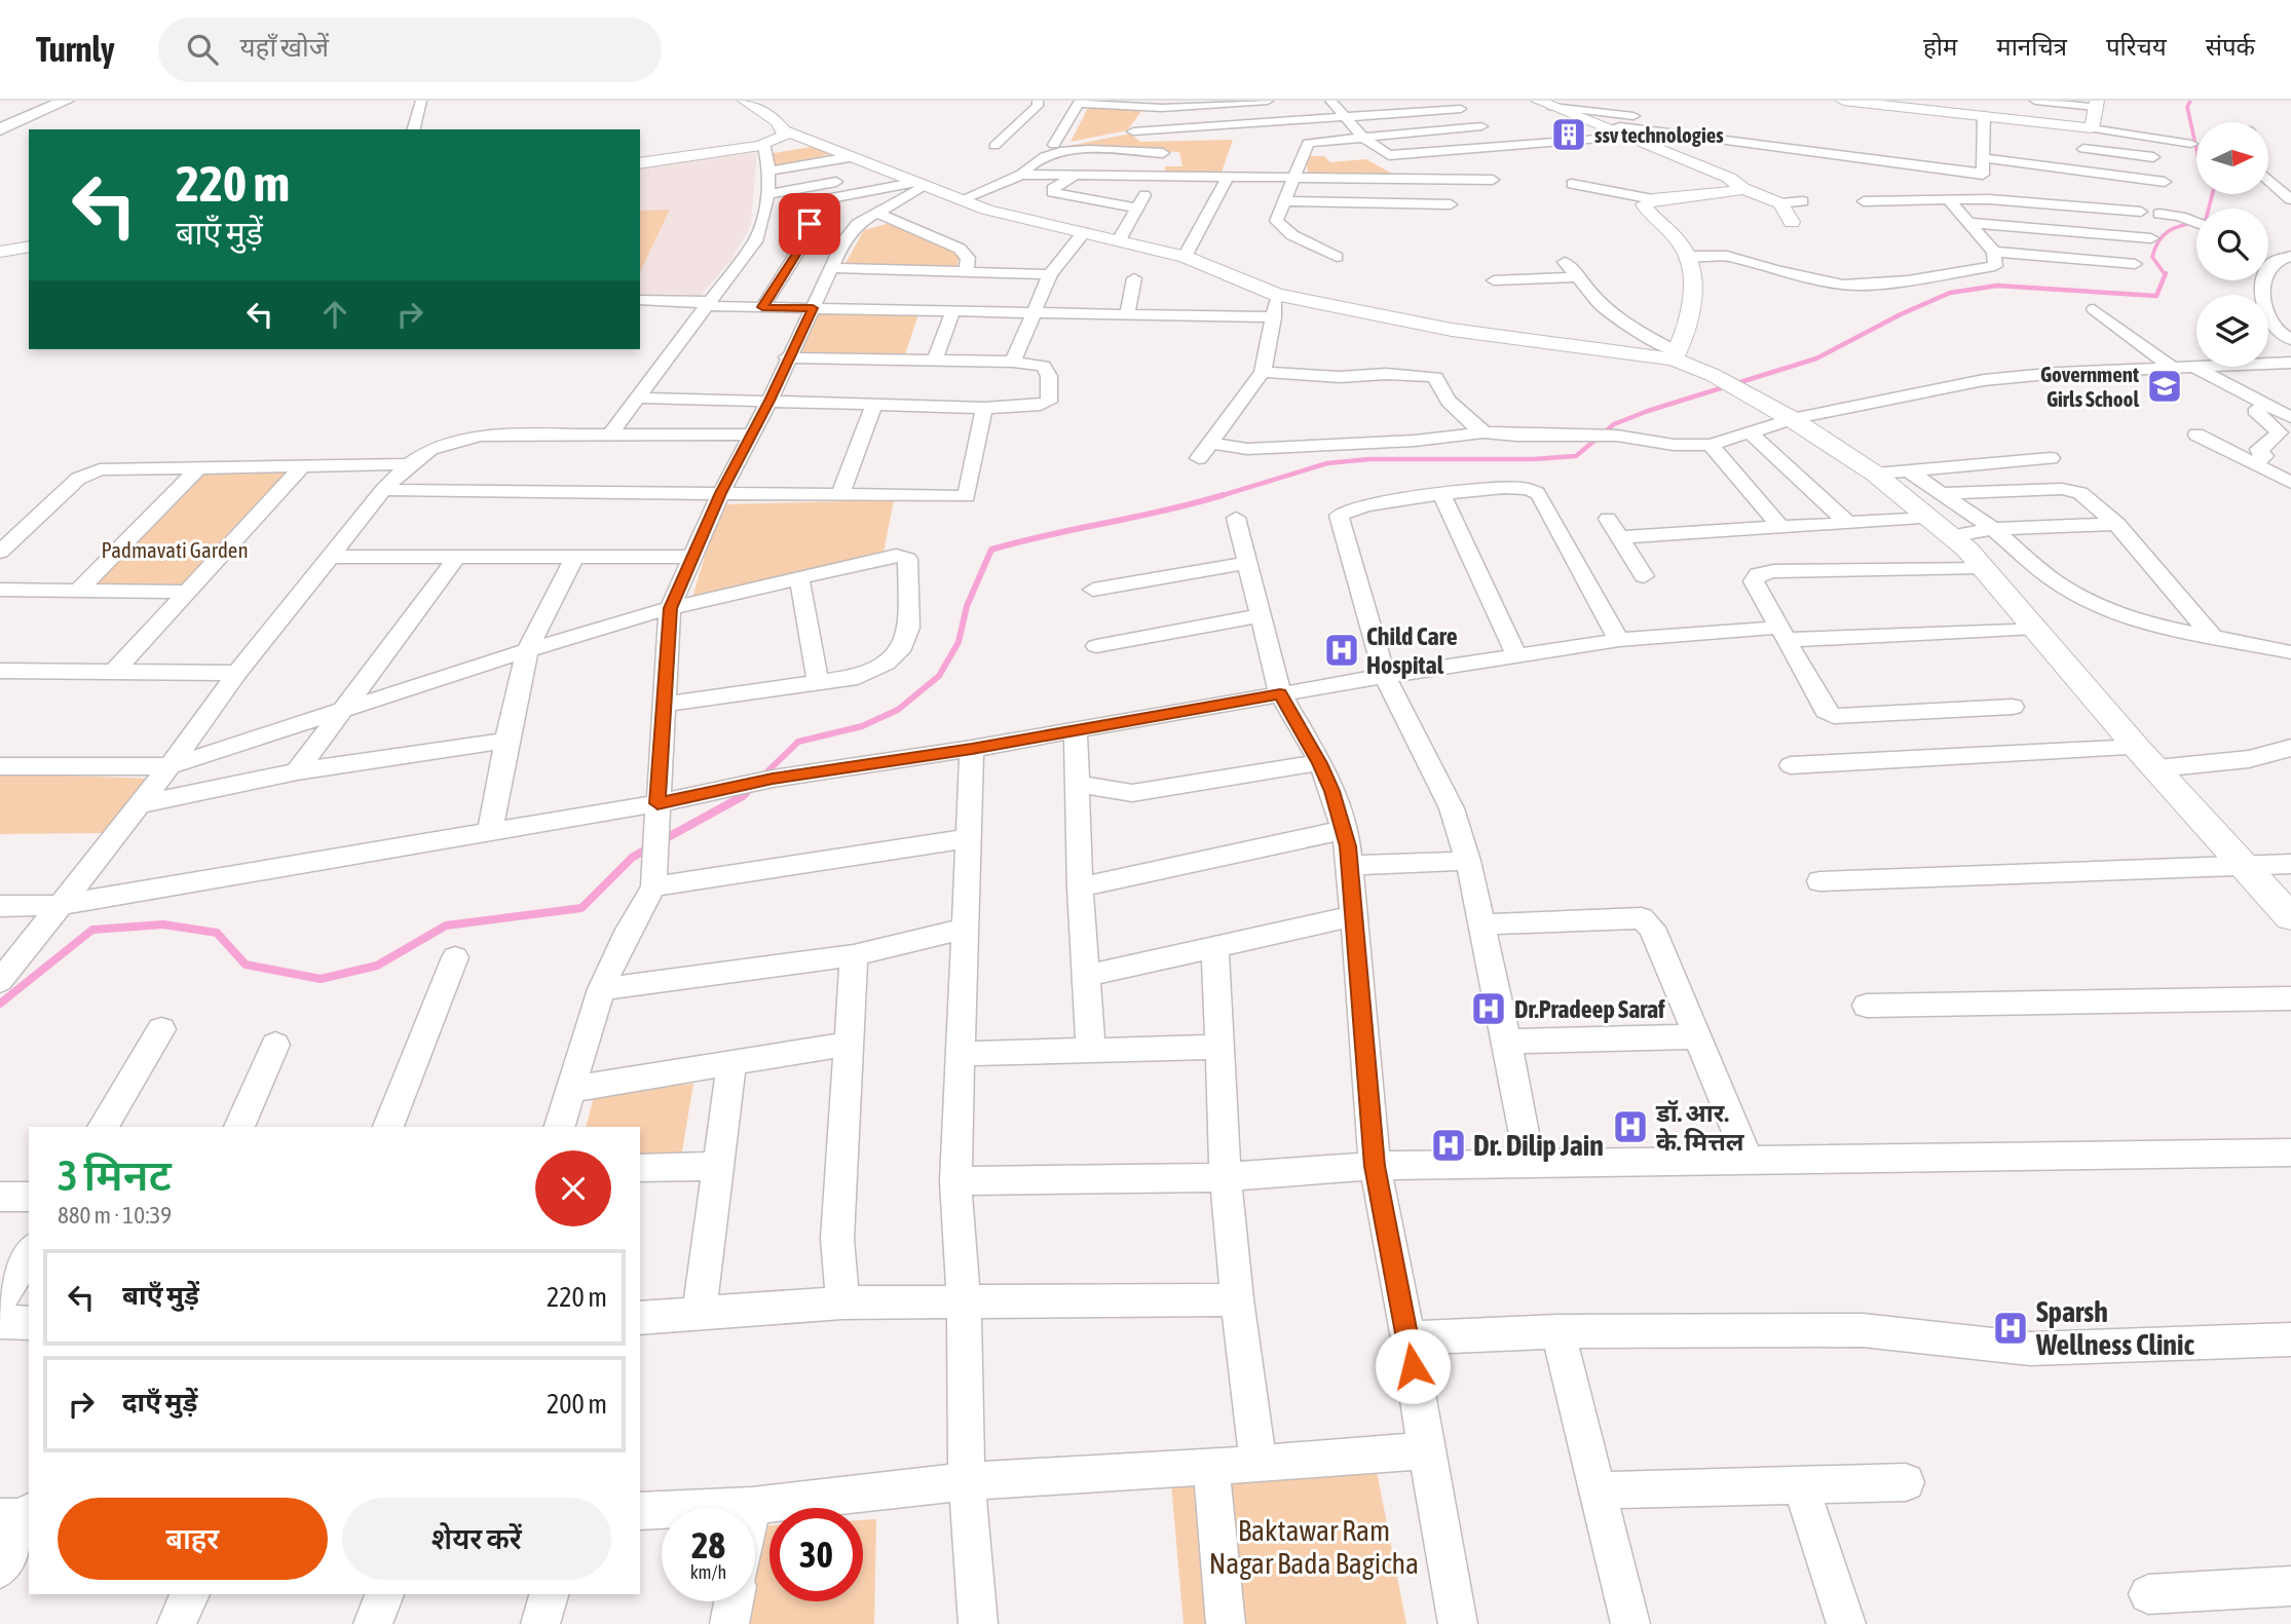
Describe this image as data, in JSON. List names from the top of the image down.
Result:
{
  "parks": ["Padmavati Garden", "Baktawar Ram Nagar Bada Bagicha"],
  "places": {
    "building": ["ssv technologies"],
    "school or university": ["Government Girls School"],
    "hospital": [
      "Child Care Hospital",
      "Dr.Pradeep Saraf",
      "डॉ. आर. के. मित्तल",
      "Dr. Dilip Jain",
      "Sparsh Wellness Clinic"
    ]
  },
  "north": "right",
  "page": {
    "header": "Turnly",
    "search": "यहाँ खोजें",
    "nav": [
      "होम",
      "मानचित्र",
      "परिचय",
      "संपर्क"
    ],
    "turn": ["220 m", "बाएँ मुड़ें"],
    "heading": ["3 मिनट", "880 m · 10:39"],
    "list": [
      {
        "name": "बाएँ मुड़ें",
        "value": "220 m"
      },
      {
        "name": "दाएँ मुड़ें",
        "value": "200 m"
      }
    ],
    "buttons": ["बाहर", "शेयर करें"],
    "speed": "28 km/h",
    "limit": "30"
  }
}
